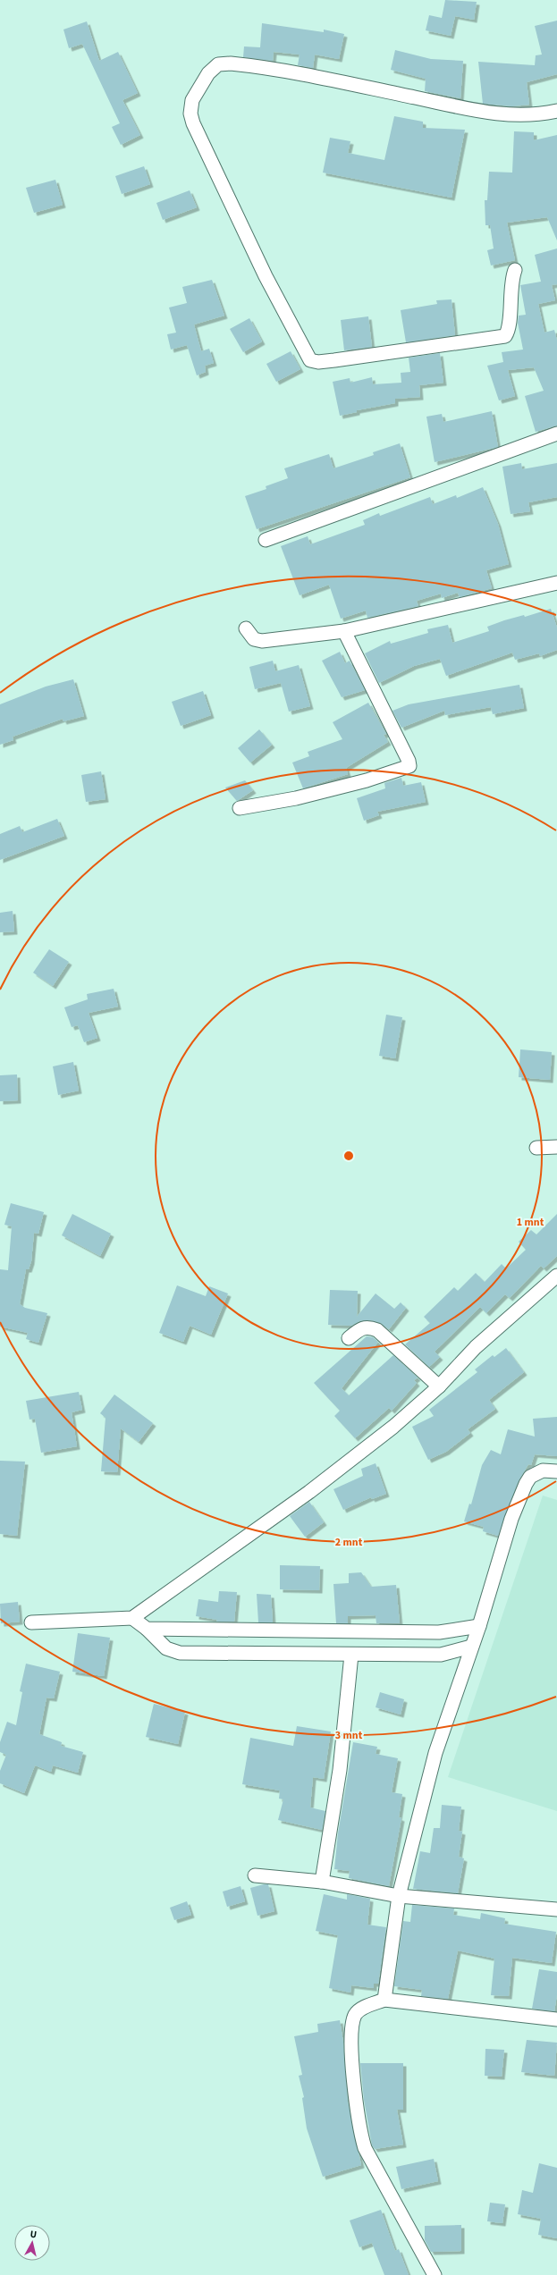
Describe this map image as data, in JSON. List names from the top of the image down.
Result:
{
  "north": "top",
  "rings": ["1 mnt", "2 mnt", "3 mnt"]
}
